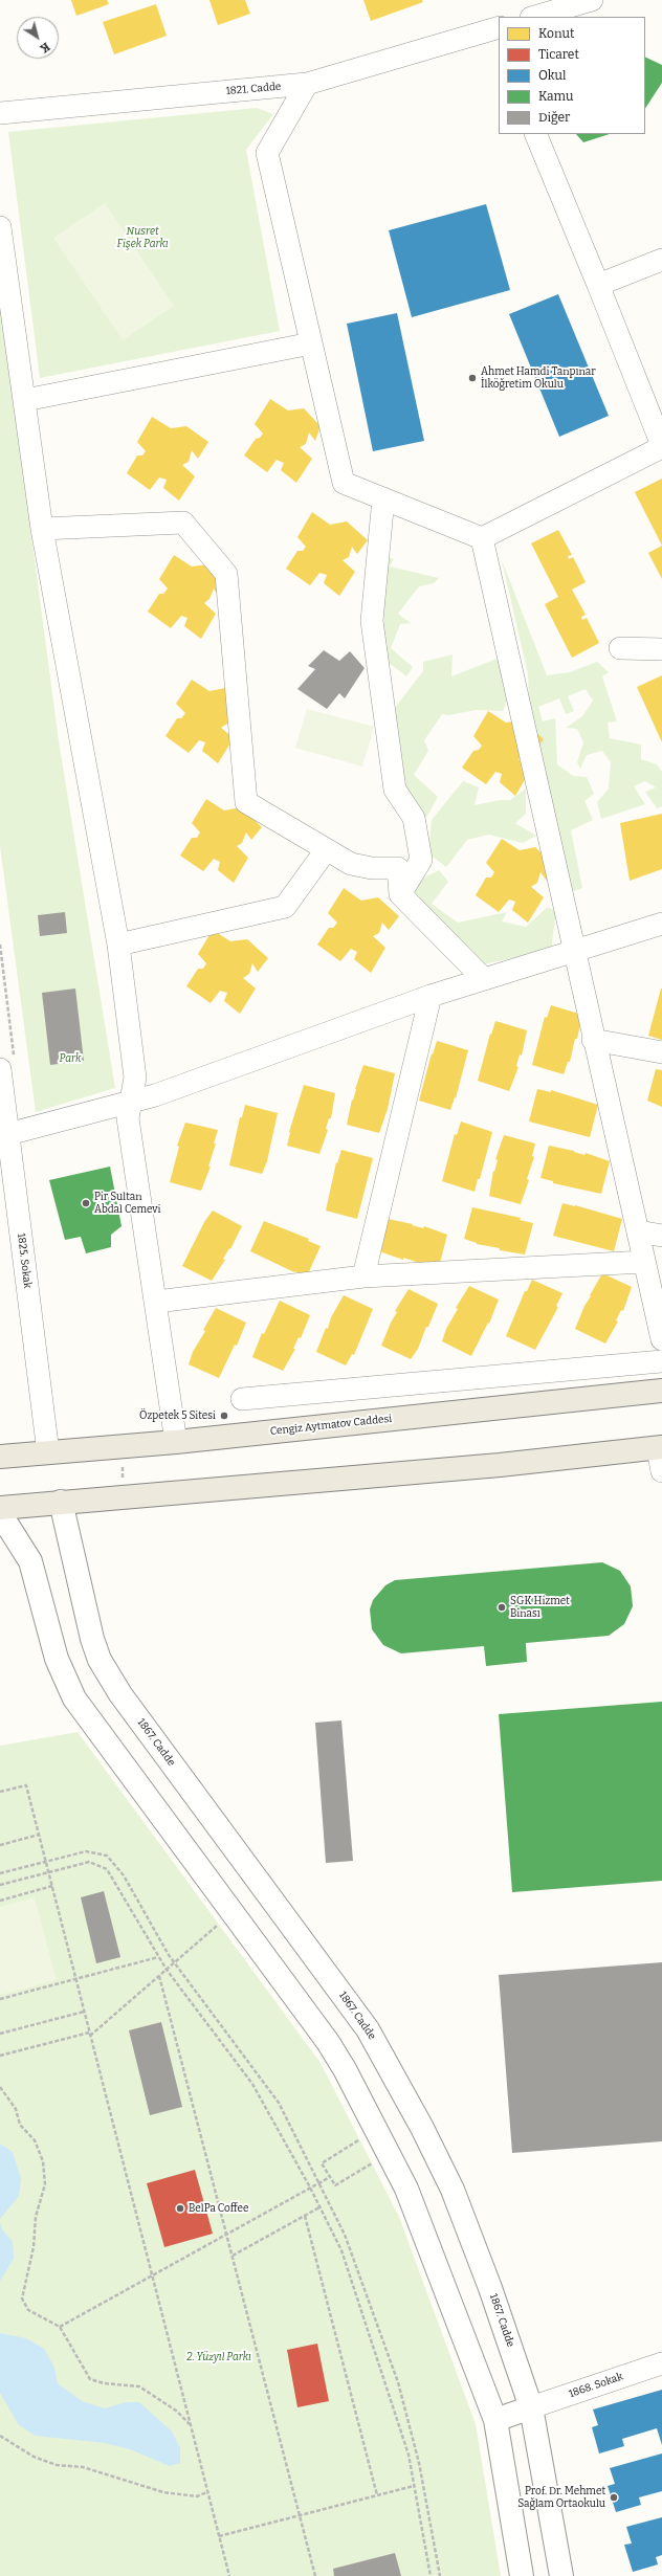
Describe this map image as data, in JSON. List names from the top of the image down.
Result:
{
  "streets": {
    "main road": ["Cengiz Aytmatov Caddesi"],
    "street": [
      "1821. Cadde",
      "1825. Sokak",
      "1867. Cadde",
      "1868. Sokak"
    ]
  },
  "crossings": [
    ["1825. Sokak", "Cengiz Aytmatov Caddesi"],
    ["1867. Cadde", "1868. Sokak"]
  ],
  "parks": ["Nusret Fişek Parkı", "Park", "2. Yüzyıl Parkı"],
  "places": [
    "Ahmet Hamdi Tanpınar İlköğretim Okulu",
    "Pir Sultan Abdal Cemevi",
    "Özpetek 5 Sitesi",
    "SGK Hizmet Binası",
    "BelPa Coffee",
    "Prof. Dr. Mehmet Sağlam Ortaokulu"
  ],
  "legend": [
    "Konut",
    "Ticaret",
    "Okul",
    "Kamu",
    "Diğer"
  ],
  "north": "bottom right"
}
